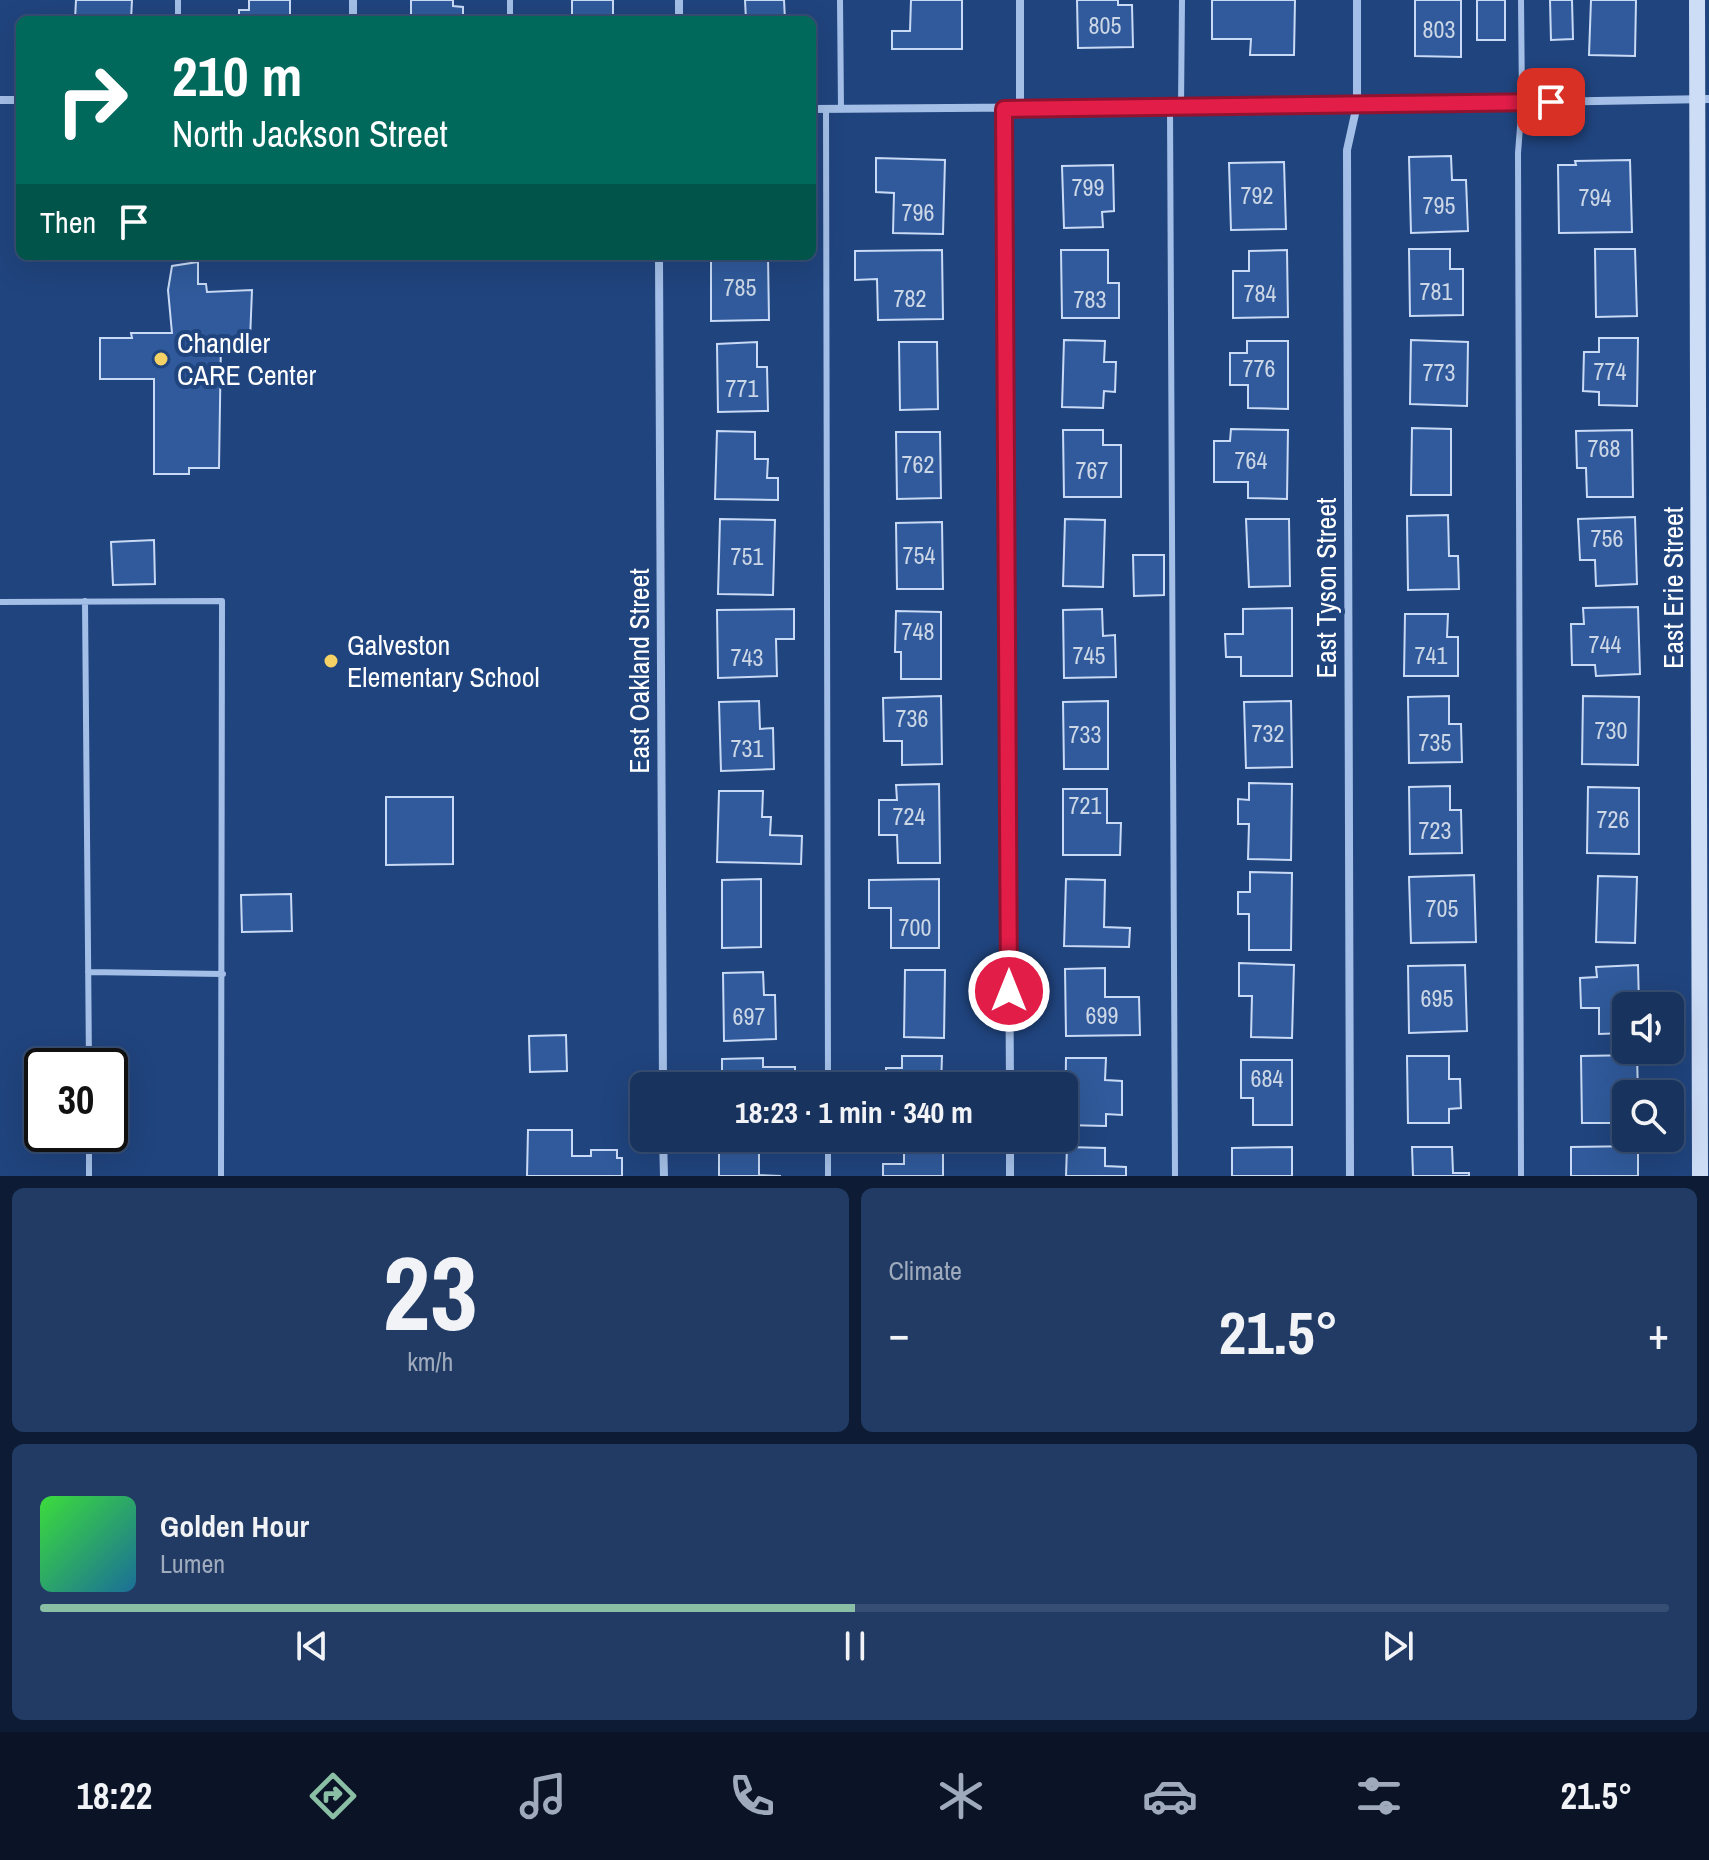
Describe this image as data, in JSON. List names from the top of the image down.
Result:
{
  "streets": {
    "street": ["East Tyson Street", "East Erie Street", "East Oakland Street"]
  },
  "places": ["Chandler CARE Center", "Galveston Elementary School"],
  "house_numbers": [
    "805",
    "803",
    "799",
    "792",
    "794",
    "795",
    "796",
    "785",
    "781",
    "784",
    "782",
    "783",
    "776",
    "774",
    "773",
    "771",
    "768",
    "764",
    "762",
    "767",
    "756",
    "754",
    "751",
    "748",
    "744",
    "745",
    "741",
    "743",
    "736",
    "730",
    "732",
    "733",
    "735",
    "731",
    "721",
    "724",
    "726",
    "723",
    "705",
    "700",
    "695",
    "699",
    "697",
    "684"
  ],
  "page": {
    "turn": ["210 m", "North Jackson Street"],
    "then": "Then",
    "limit": "30",
    "trip": "18:23 · 1 min · 340 m",
    "tile": [
      ["23", "km/h"],
      "Climate"
    ],
    "heat": ["−", "21.5°", "+"],
    "song": ["Golden Hour", "Lumen"],
    "tabs": ["18:22", "21.5°"]
  }
}
